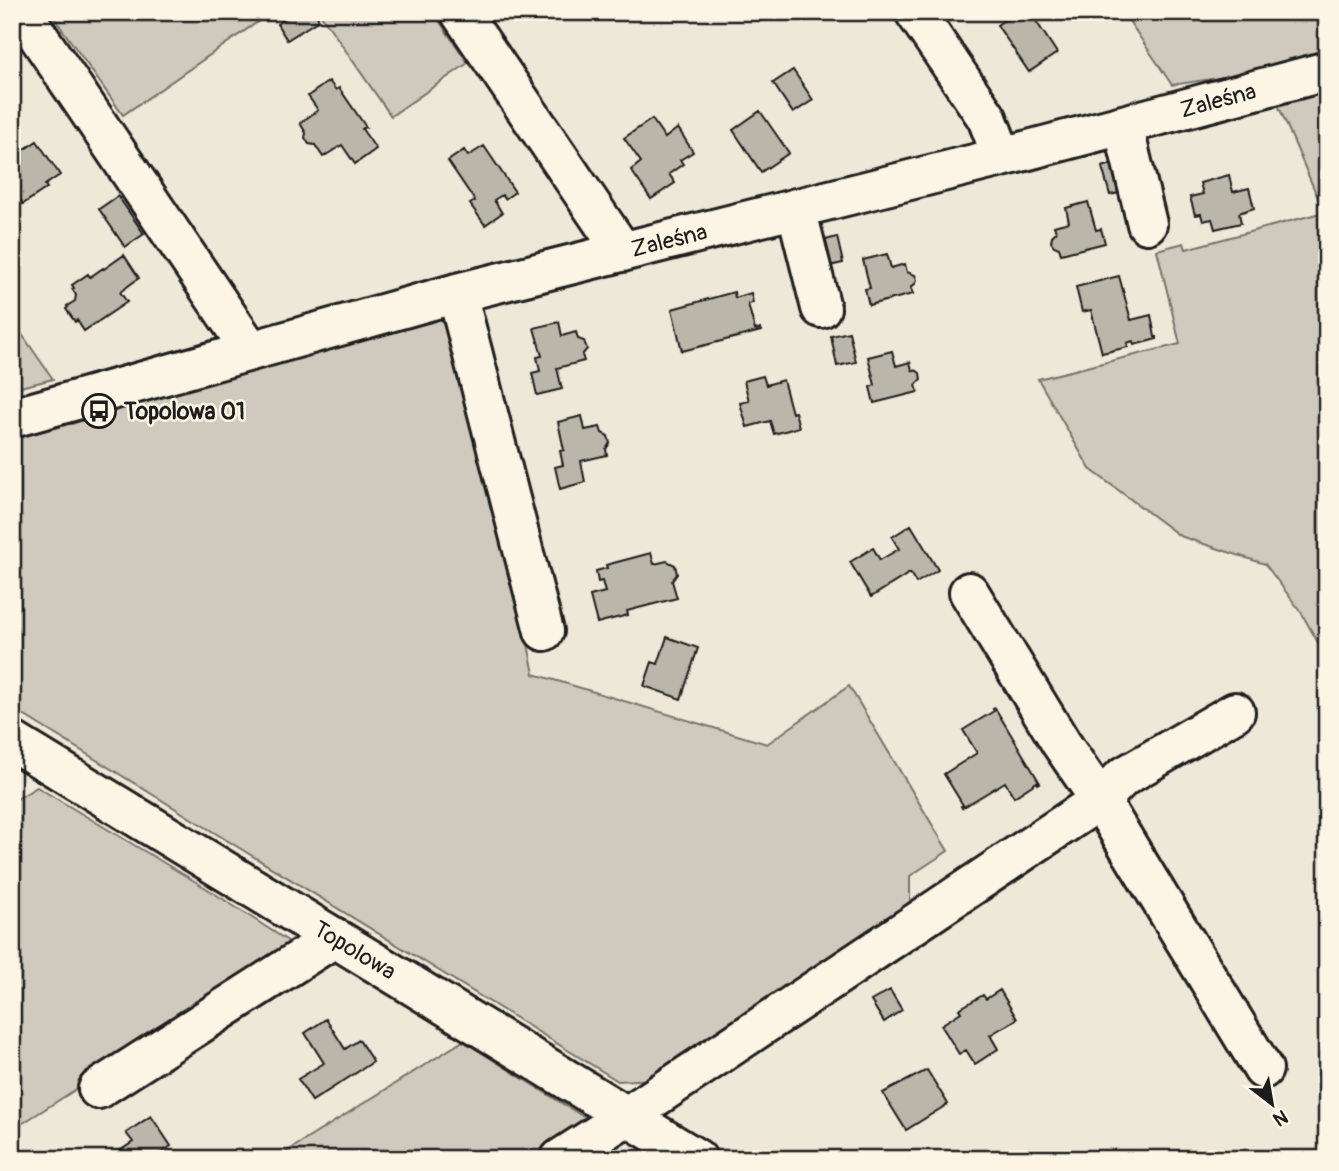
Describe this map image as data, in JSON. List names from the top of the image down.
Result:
{
  "streets": {
    "street": ["Zaleśna", "Topolowa"]
  },
  "places": {
    "bus stop": ["Topolowa 01"]
  },
  "north": "bottom right"
}
